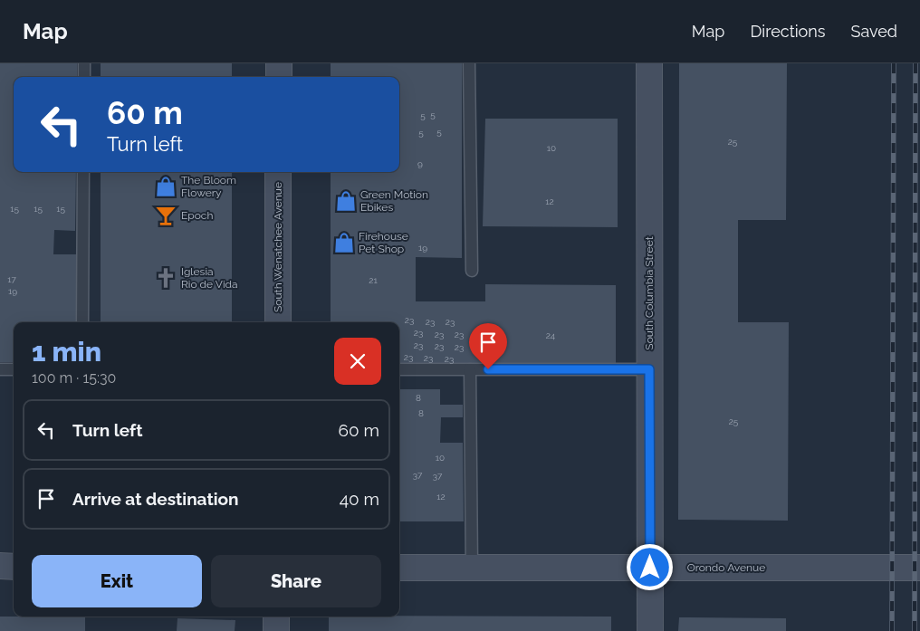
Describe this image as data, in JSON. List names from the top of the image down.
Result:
{
  "streets": {
    "main road": ["South Wenatchee Avenue", "South Columbia Street", "Orondo Avenue"]
  },
  "crossings": [
    ["South Columbia Street", "Orondo Avenue"]
  ],
  "places": {
    "shop": ["The Bloom Flowery", "Green Motion Ebikes", "Firehouse Pet Shop"],
    "bar": ["Epoch"],
    "church": ["Iglesia Rio de Vida"]
  },
  "house_numbers": [
    "5",
    "5",
    "5",
    "5",
    "25",
    "10",
    "9",
    "12",
    "15",
    "15",
    "15",
    "19",
    "17",
    "21",
    "19",
    "23",
    "23",
    "23",
    "23",
    "23",
    "23",
    "24",
    "23",
    "23",
    "23",
    "23",
    "23",
    "23",
    "8",
    "8",
    "25",
    "10",
    "37",
    "37",
    "12"
  ],
  "page": {
    "header": "Map",
    "nav": ["Map", "Directions", "Saved"],
    "turn": ["60 m", "Turn left"],
    "heading": ["1 min", "100 m · 15:30"],
    "list": [
      {
        "name": "Turn left",
        "value": "60 m"
      },
      {
        "name": "Arrive at destination",
        "value": "40 m"
      }
    ],
    "buttons": ["Exit", "Share"]
  }
}
